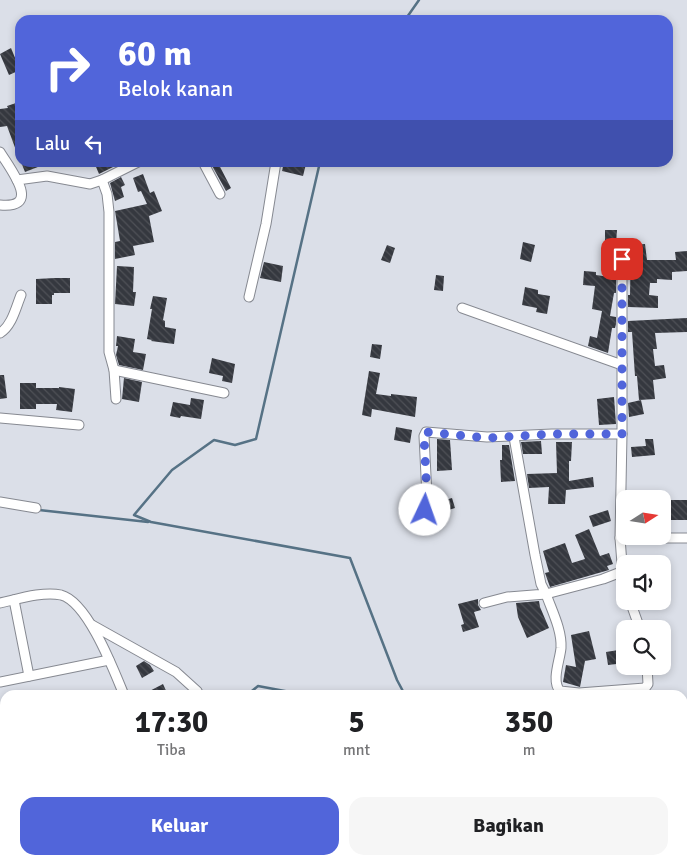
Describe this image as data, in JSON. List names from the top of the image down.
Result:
{
  "north": "right",
  "page": {
    "turn": ["60 m", "Belok kanan"],
    "then": "Lalu",
    "eta": [
      "17:30",
      "Tiba",
      "5",
      "mnt",
      "350",
      "m"
    ],
    "buttons": ["Keluar", "Bagikan"]
  }
}
